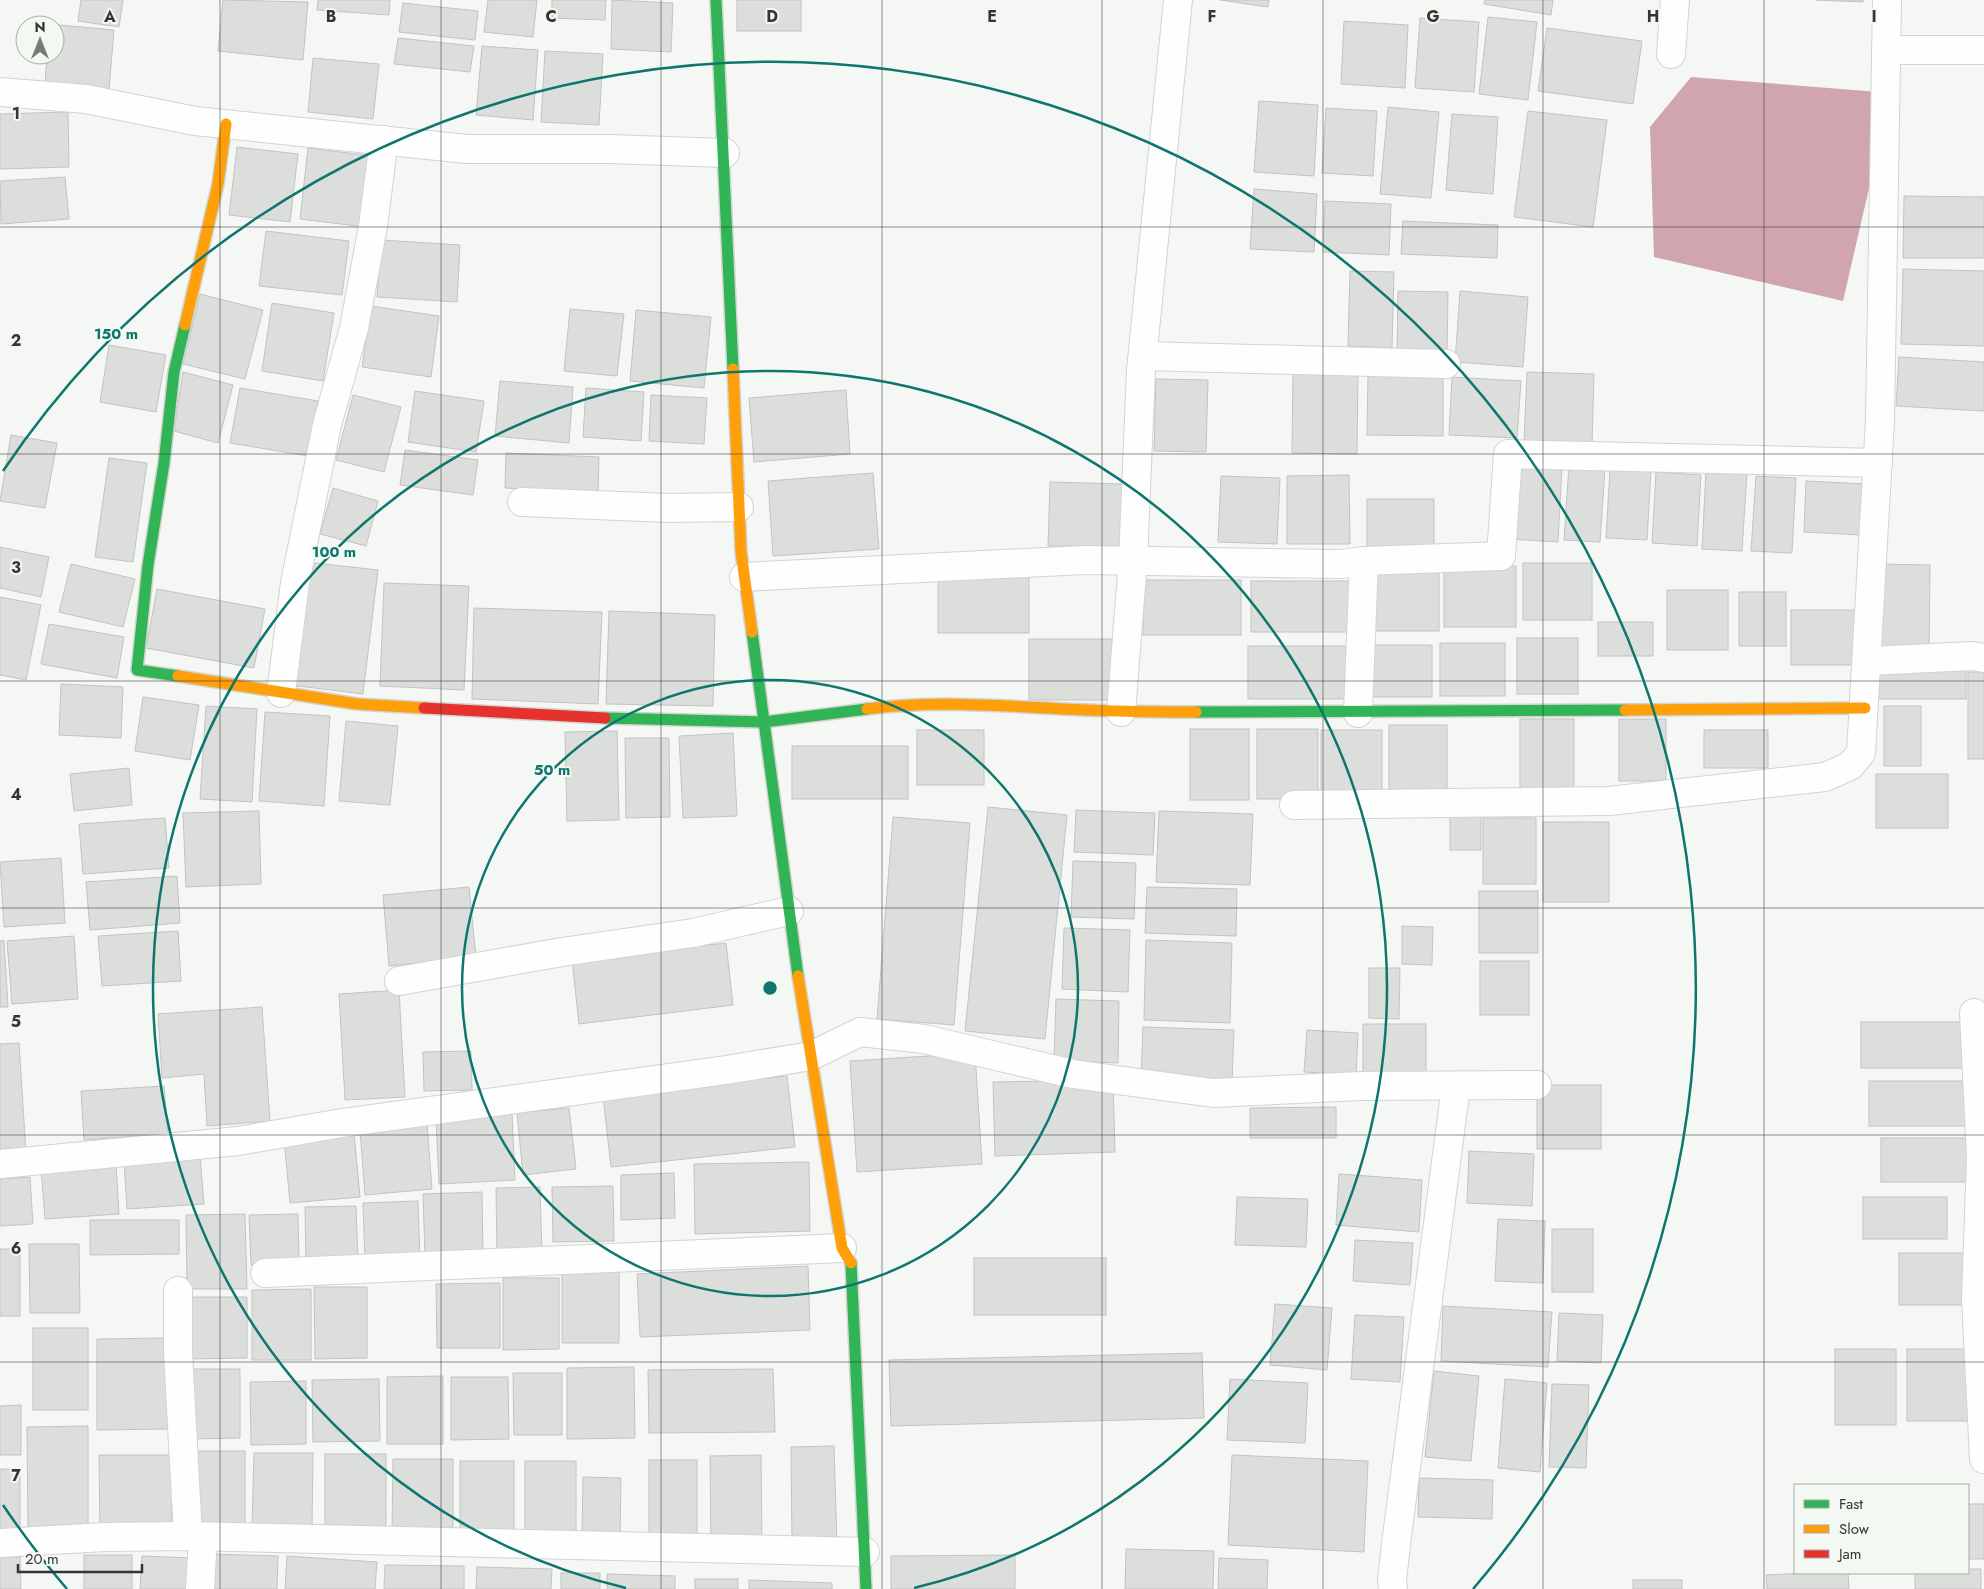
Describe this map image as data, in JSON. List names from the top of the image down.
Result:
{
  "legend": ["Fast", "Slow", "Jam"],
  "scale_bar": "20 m",
  "north": "top",
  "grid": {
    "columns": [
      "A",
      "B",
      "C",
      "D",
      "E",
      "F",
      "G",
      "H",
      "I"
    ],
    "rows": [
      "1",
      "2",
      "3",
      "4",
      "5",
      "6",
      "7"
    ]
  },
  "rings": ["150 m", "100 m", "50 m"]
}
